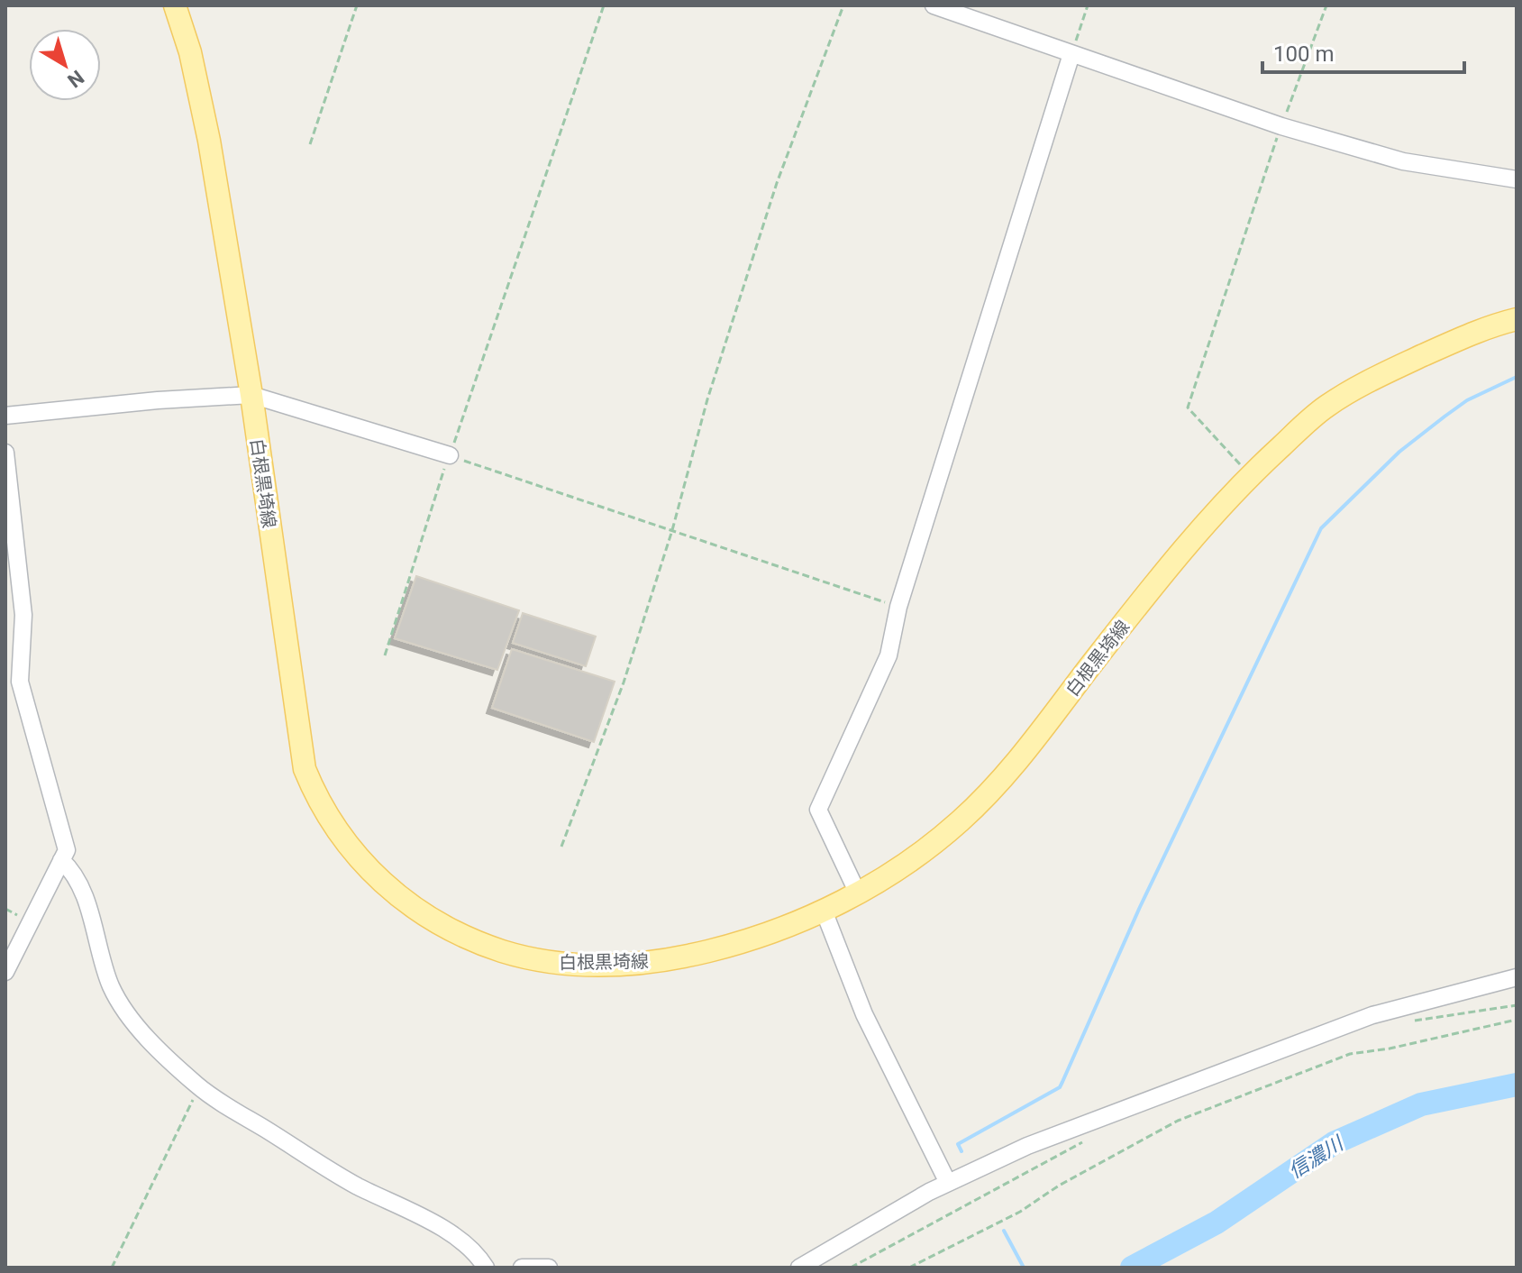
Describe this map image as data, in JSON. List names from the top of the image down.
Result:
{
  "streets": {
    "main road": ["白根黒埼線"]
  },
  "water": ["信濃川"],
  "scale_bar": "100 m",
  "north": "bottom right"
}
